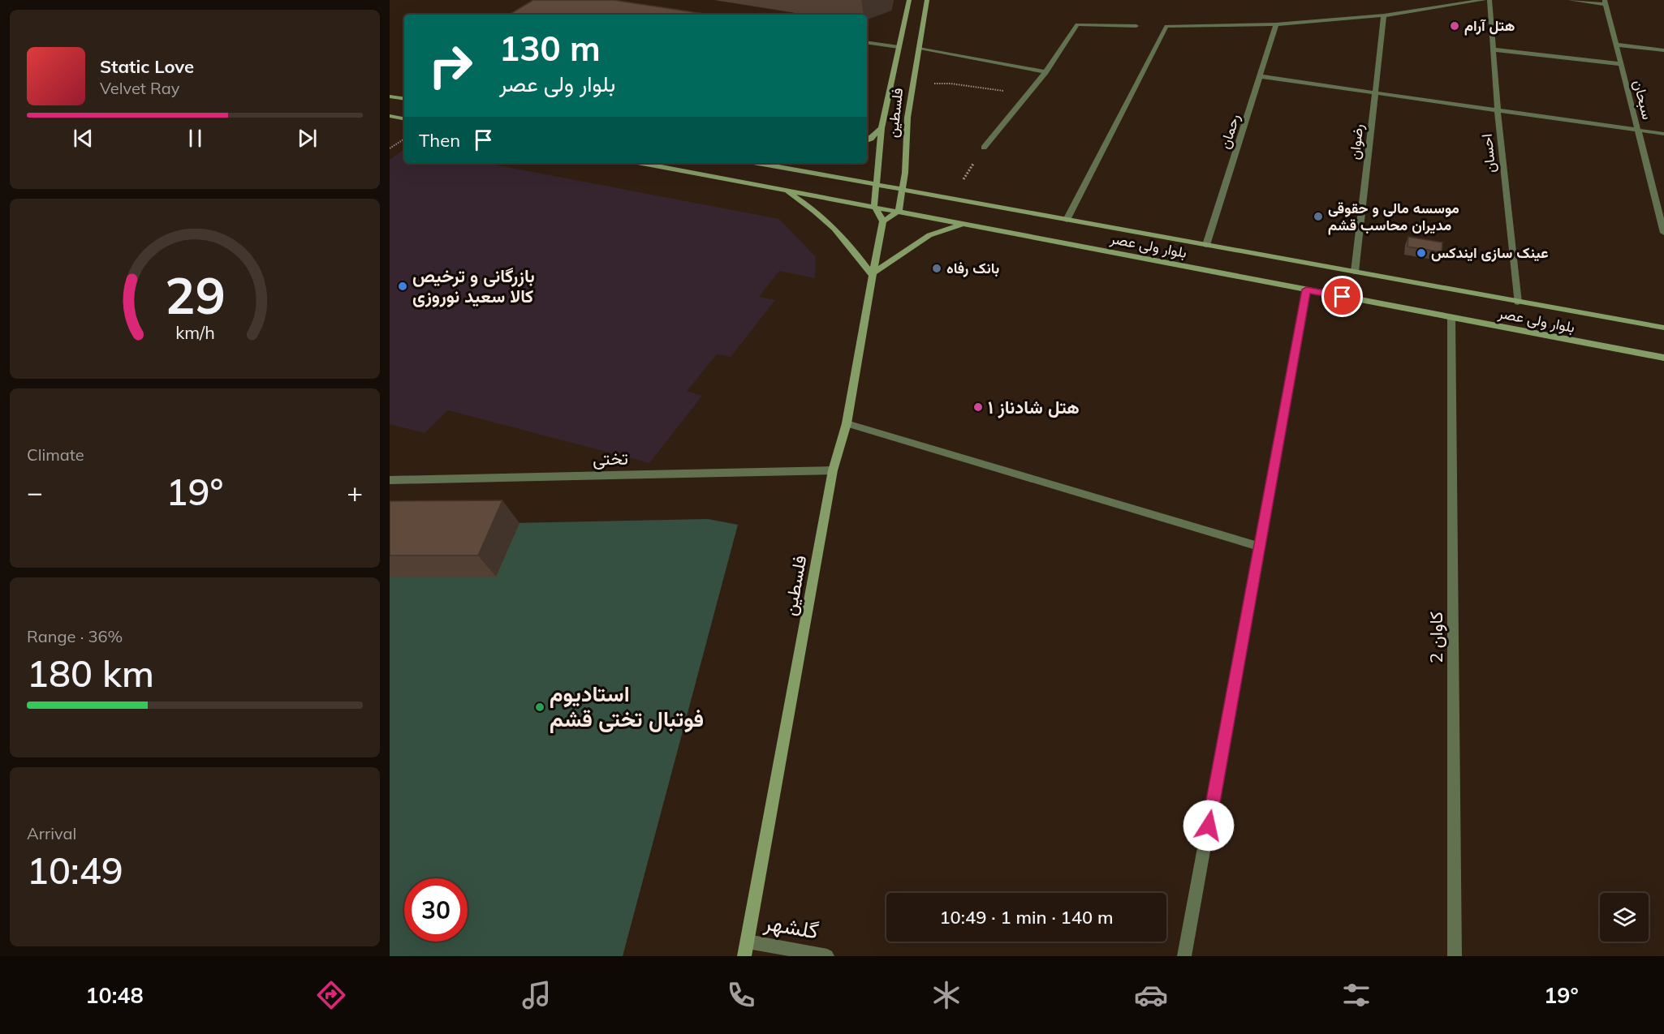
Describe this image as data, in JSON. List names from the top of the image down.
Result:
{
  "streets": {
    "main road": ["فلسطین", "بلوار ولی عصر"],
    "street": [
      "سبحان",
      "رحمان",
      "رضوان",
      "احسان",
      "تختی",
      "کاوان 2",
      "گلشهر"
    ]
  },
  "crossings": [
    ["فلسطین", "بلوار ولی عصر"],
    ["فلسطین", "تختی"],
    ["فلسطین", "گلشهر"],
    ["رحمان", "بلوار ولی عصر"],
    ["رضوان", "بلوار ولی عصر"],
    ["احسان", "بلوار ولی عصر"],
    ["بلوار ولی عصر", "کاوان 2"]
  ],
  "places": [
    "هتل آرام",
    "موسسه مالی و حقوقی مدیران محاسب قشم",
    "عینک سازی ایندکس",
    "بانک رفاه",
    "بازرگانی و ترخیص کالا سعید نوروزی",
    "هتل شادناز ۱",
    "استادیوم فوتبال تختی قشم"
  ],
  "page": {
    "turn": ["130 m", "بلوار ولی عصر"],
    "song": ["Static Love", "Velvet Ray"],
    "then": "Then",
    "tile": [
      "Climate",
      ["Range · 36%", "180 km"],
      ["Arrival", "10:49"]
    ],
    "heat": ["−", "19°", "+"],
    "limit": "30",
    "trip": "10:49 · 1 min · 140 m",
    "tabs": ["10:48", "19°"],
    "gauge": ["29", "km/h"]
  }
}
